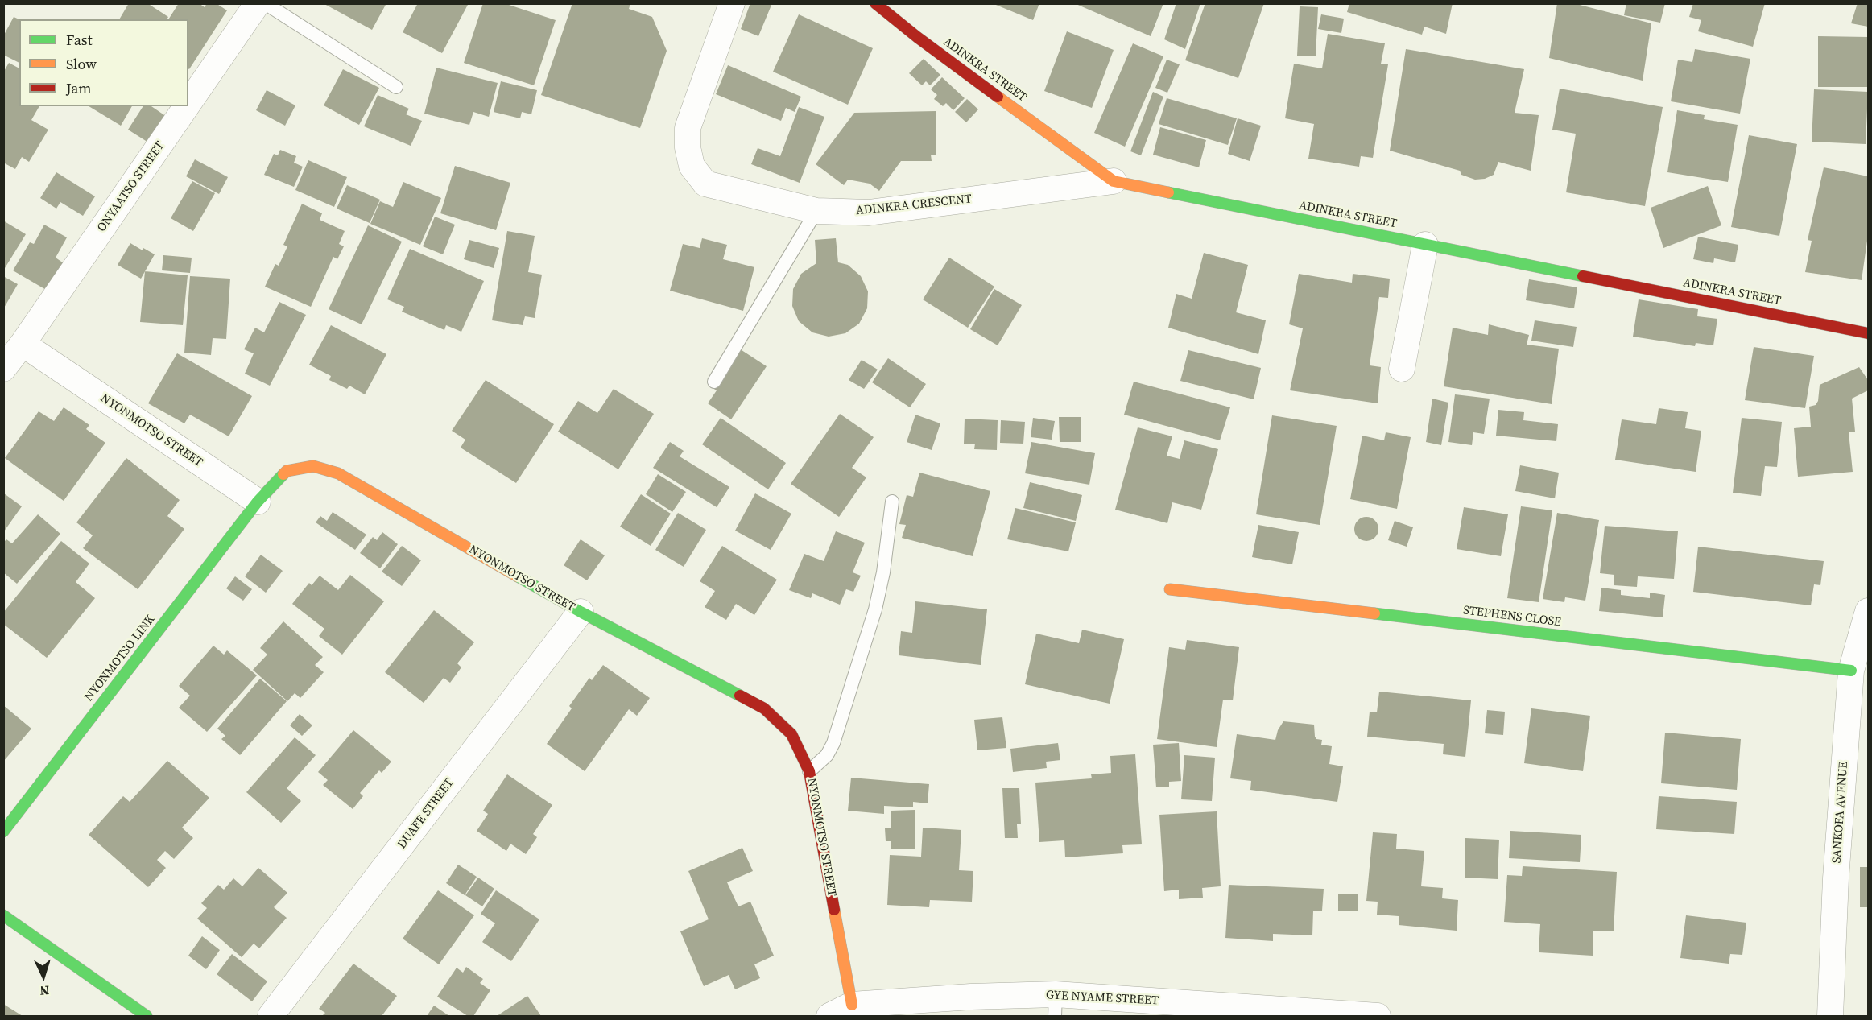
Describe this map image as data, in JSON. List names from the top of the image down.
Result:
{
  "streets": {
    "street": [
      "ADINKRA STREET",
      "ONYAATSO STREET",
      "ADINKRA CRESCENT",
      "NYONMOTSO STREET",
      "STEPHENS CLOSE",
      "NYONMOTSO LINK",
      "SANKOFA AVENUE",
      "DUAFE STREET",
      "GYE NYAME STREET"
    ]
  },
  "crossings": [
    ["ADINKRA STREET", "ADINKRA CRESCENT"],
    ["ONYAATSO STREET", "NYONMOTSO STREET"],
    ["NYONMOTSO STREET", "NYONMOTSO LINK"],
    ["NYONMOTSO STREET", "DUAFE STREET"],
    ["NYONMOTSO STREET", "GYE NYAME STREET"],
    ["STEPHENS CLOSE", "SANKOFA AVENUE"]
  ],
  "legend": ["Fast", "Slow", "Jam"],
  "north": "bottom"
}
